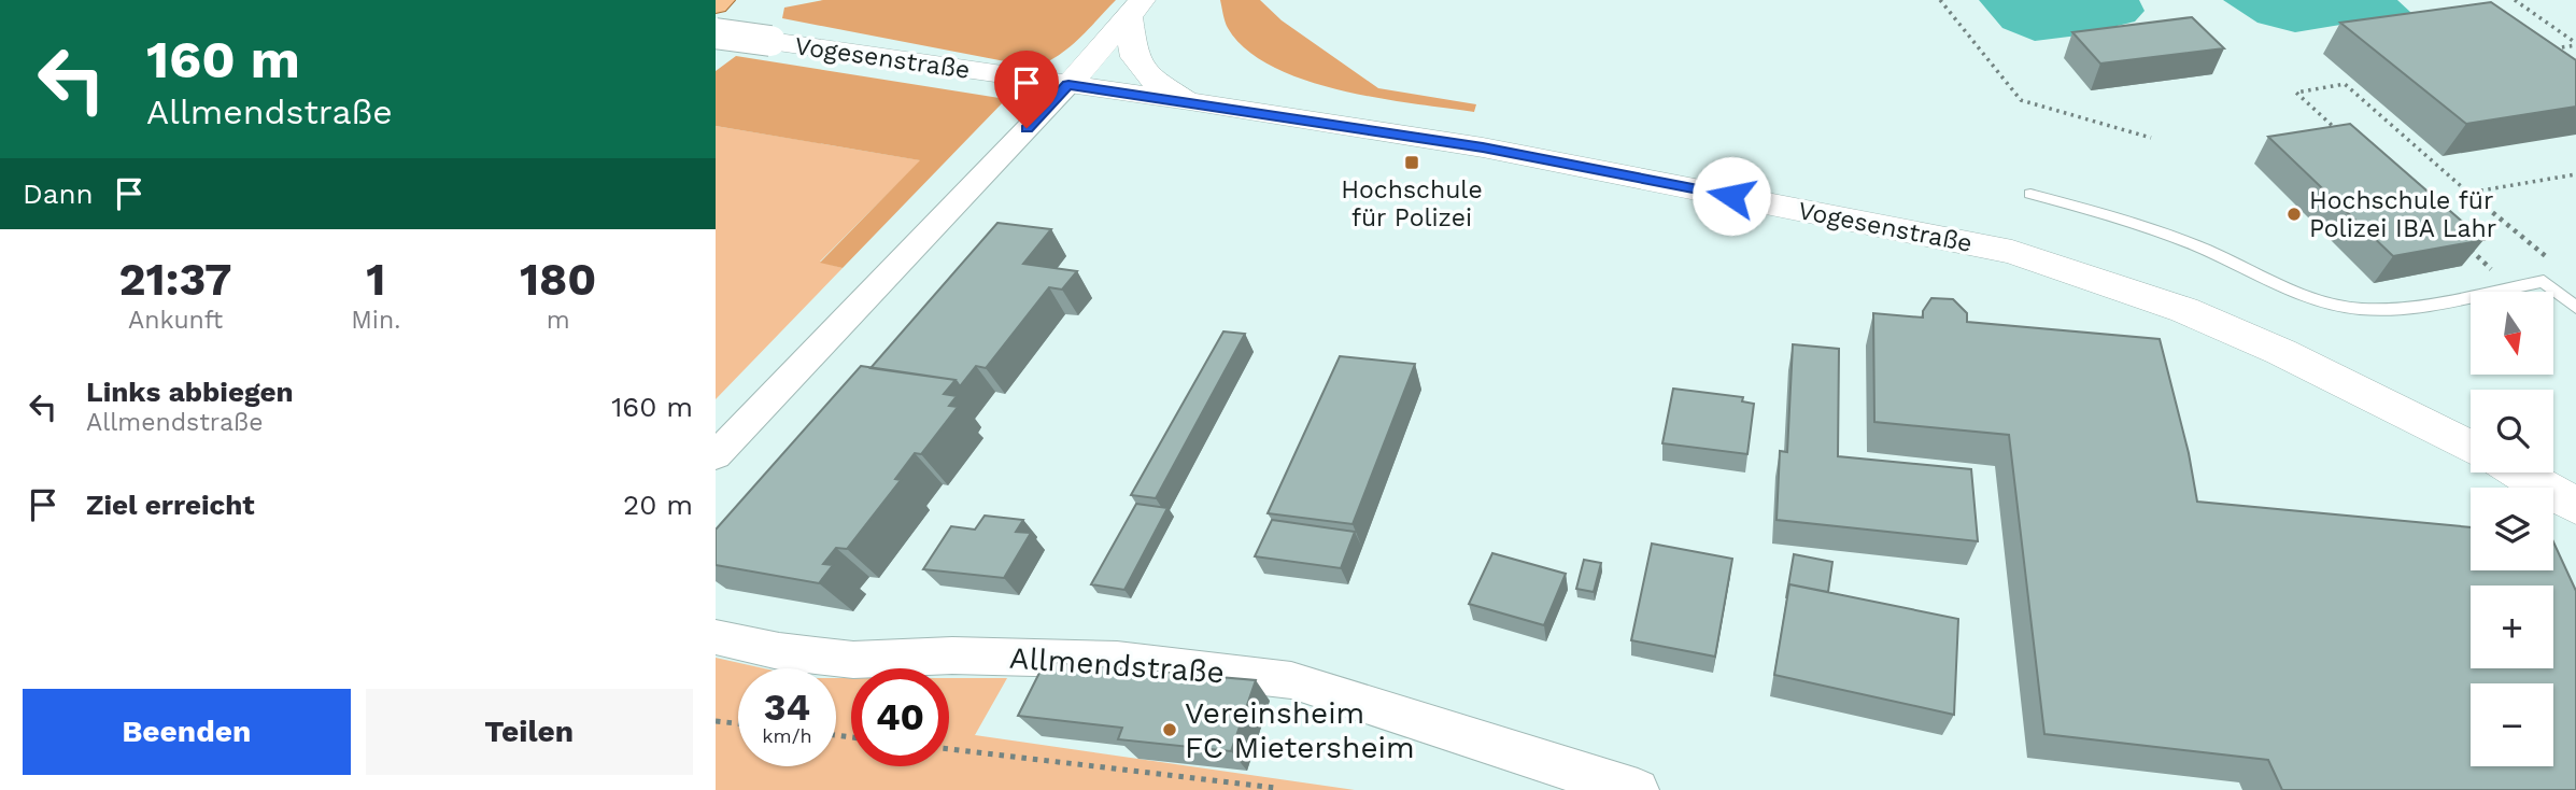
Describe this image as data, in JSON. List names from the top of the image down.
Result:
{
  "streets": {
    "street": ["Vogesenstraße", "Allmendstraße"]
  },
  "places": {
    "transit": ["Hochschule für Polizei"],
    "other": ["Hochschule für Polizei IBA Lahr", "Vereinsheim FC Mietersheim"]
  },
  "north": "bottom",
  "page": {
    "turn": ["160 m", "Allmendstraße"],
    "then": "Dann",
    "eta": [
      "21:37",
      "Ankunft",
      "1",
      "Min.",
      "180",
      "m"
    ],
    "map_buttons": ["+", "−"],
    "list": [
      {
        "name": "Links abbiegen",
        "note": "Allmendstraße",
        "value": "160 m"
      },
      {
        "name": "Ziel erreicht",
        "value": "20 m"
      }
    ],
    "speed": "34 km/h",
    "limit": "40",
    "buttons": ["Beenden", "Teilen"]
  }
}
